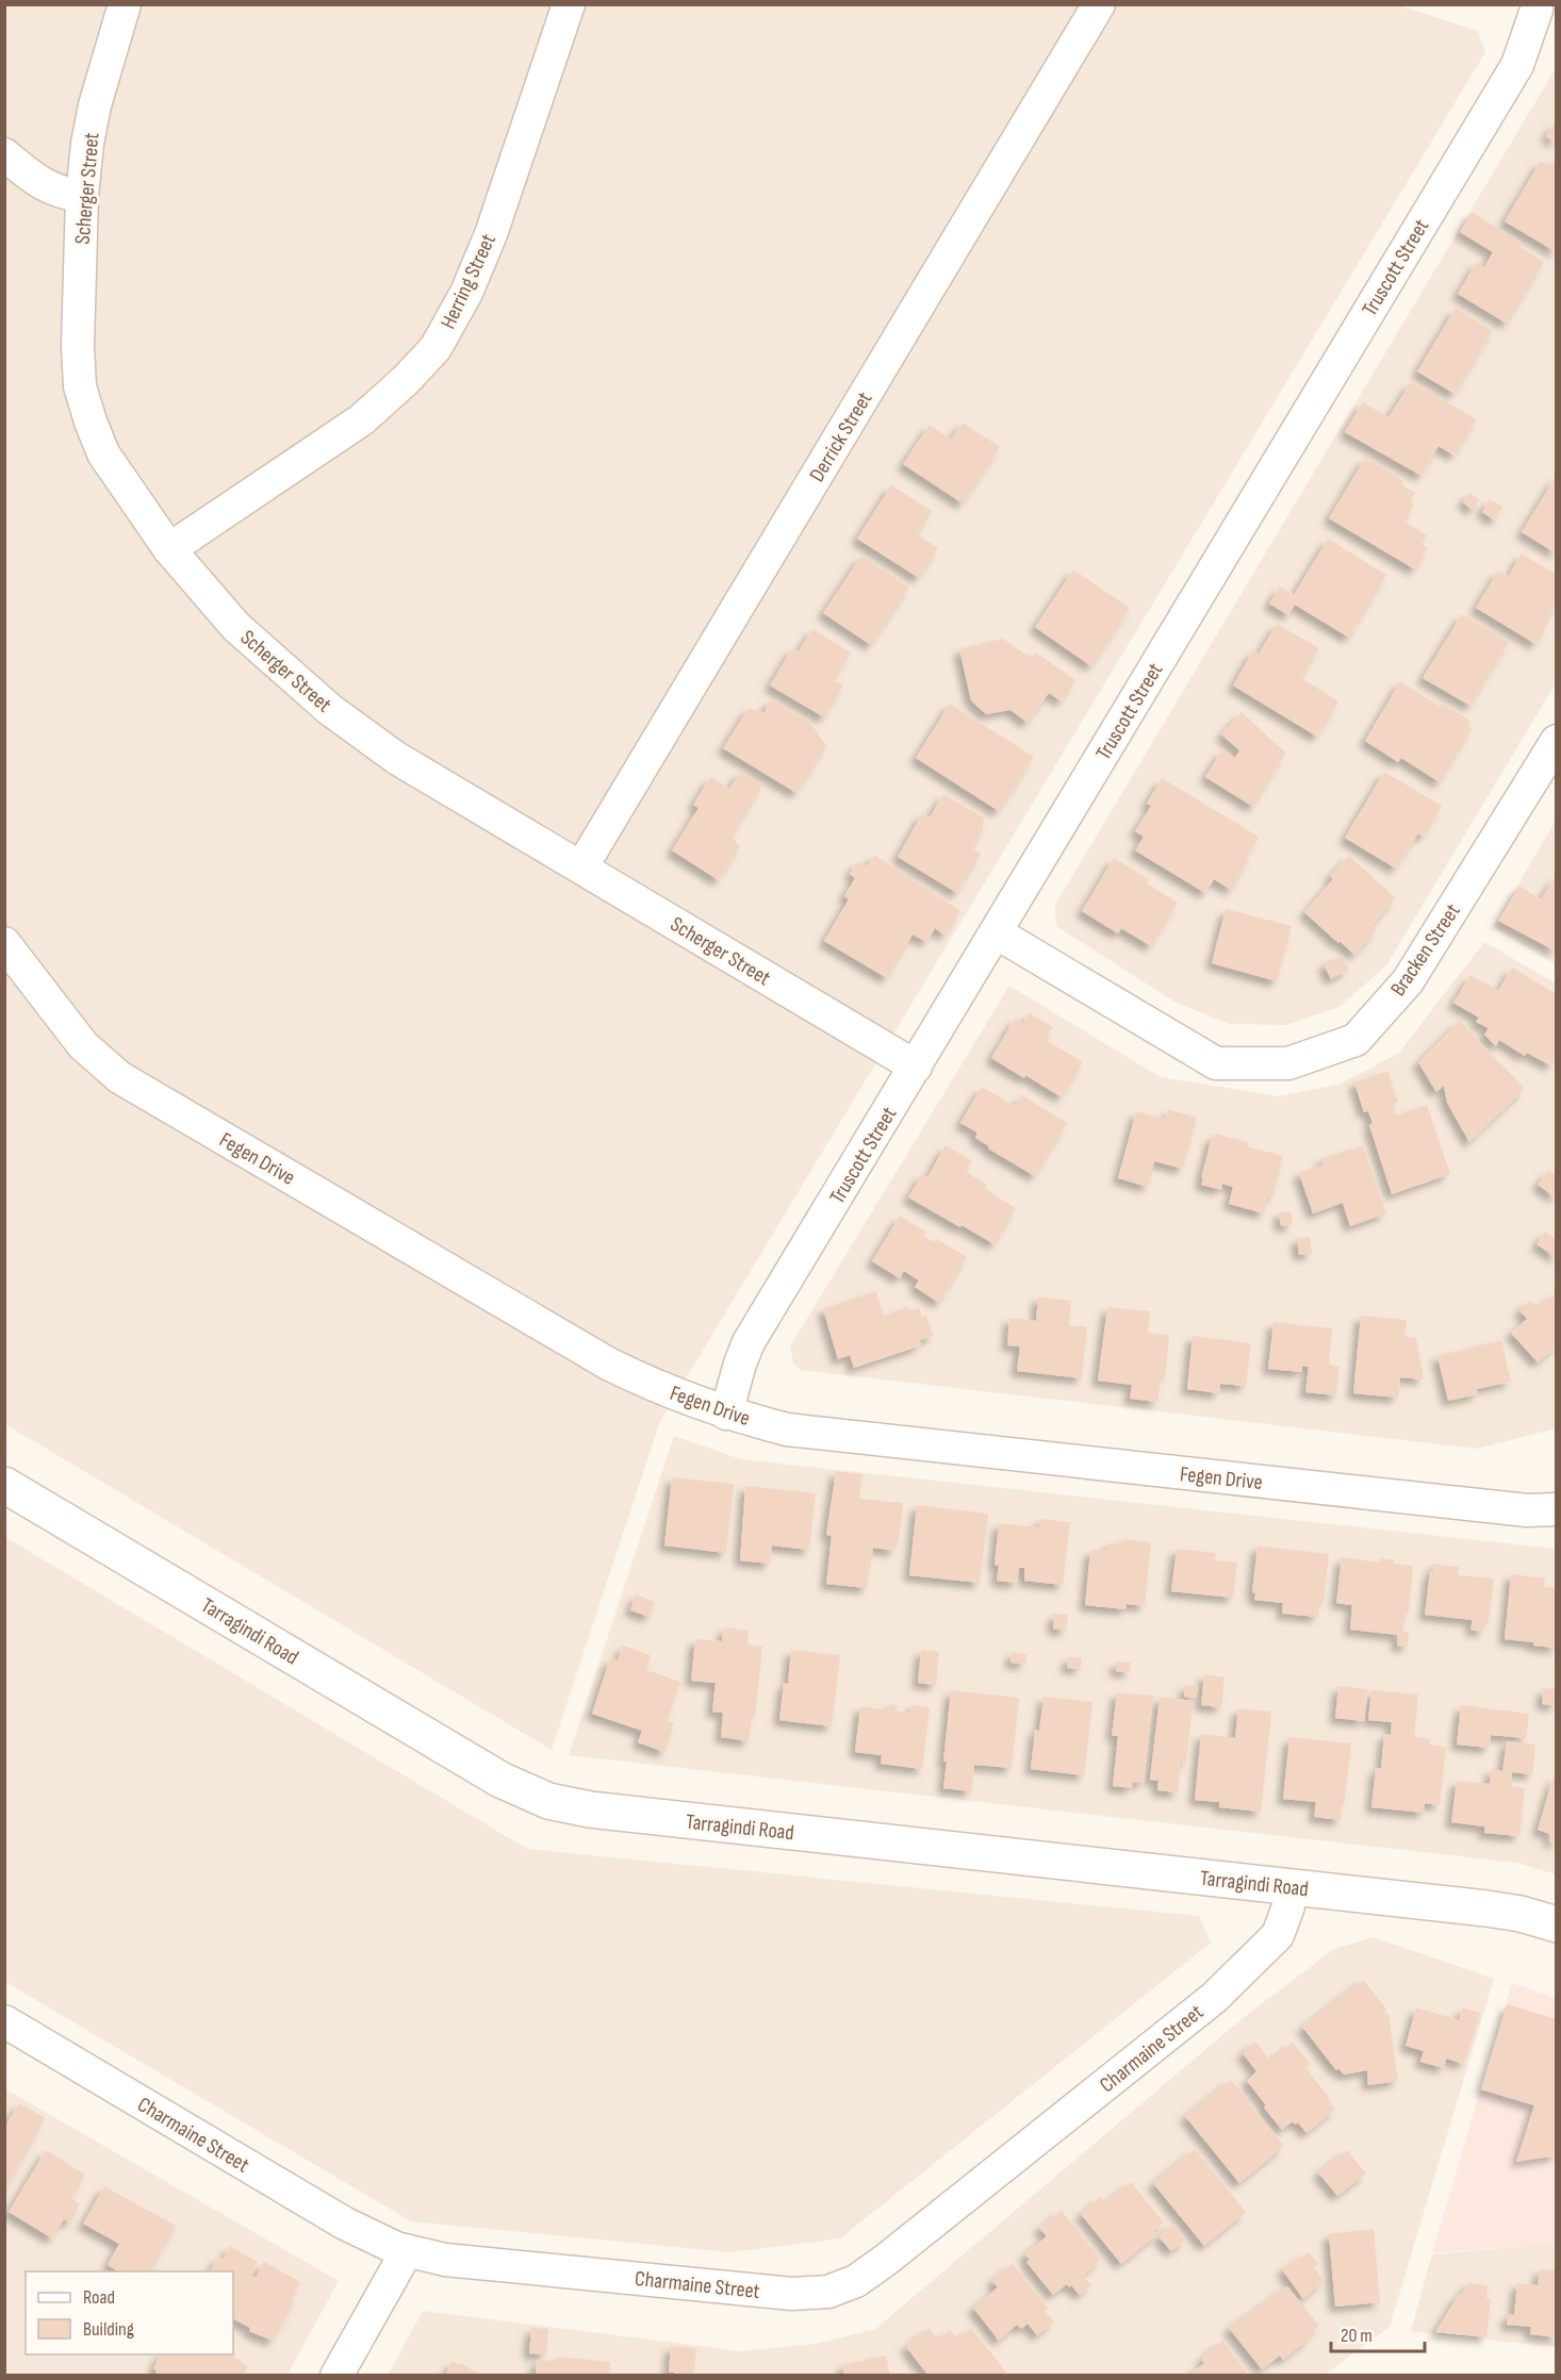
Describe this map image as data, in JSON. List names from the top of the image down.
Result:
{
  "streets": {
    "street": [
      "Scherger Street",
      "Truscott Street",
      "Herring Street",
      "Derrick Street",
      "Bracken Street",
      "Fegen Drive",
      "Tarragindi Road",
      "Charmaine Street"
    ]
  },
  "crossings": [
    ["Scherger Street", "Truscott Street"],
    ["Scherger Street", "Herring Street"],
    ["Scherger Street", "Derrick Street"],
    ["Truscott Street", "Bracken Street"],
    ["Truscott Street", "Fegen Drive"],
    ["Tarragindi Road", "Charmaine Street"]
  ],
  "legend": ["Road", "Building"],
  "scale_bar": "20 m"
}
